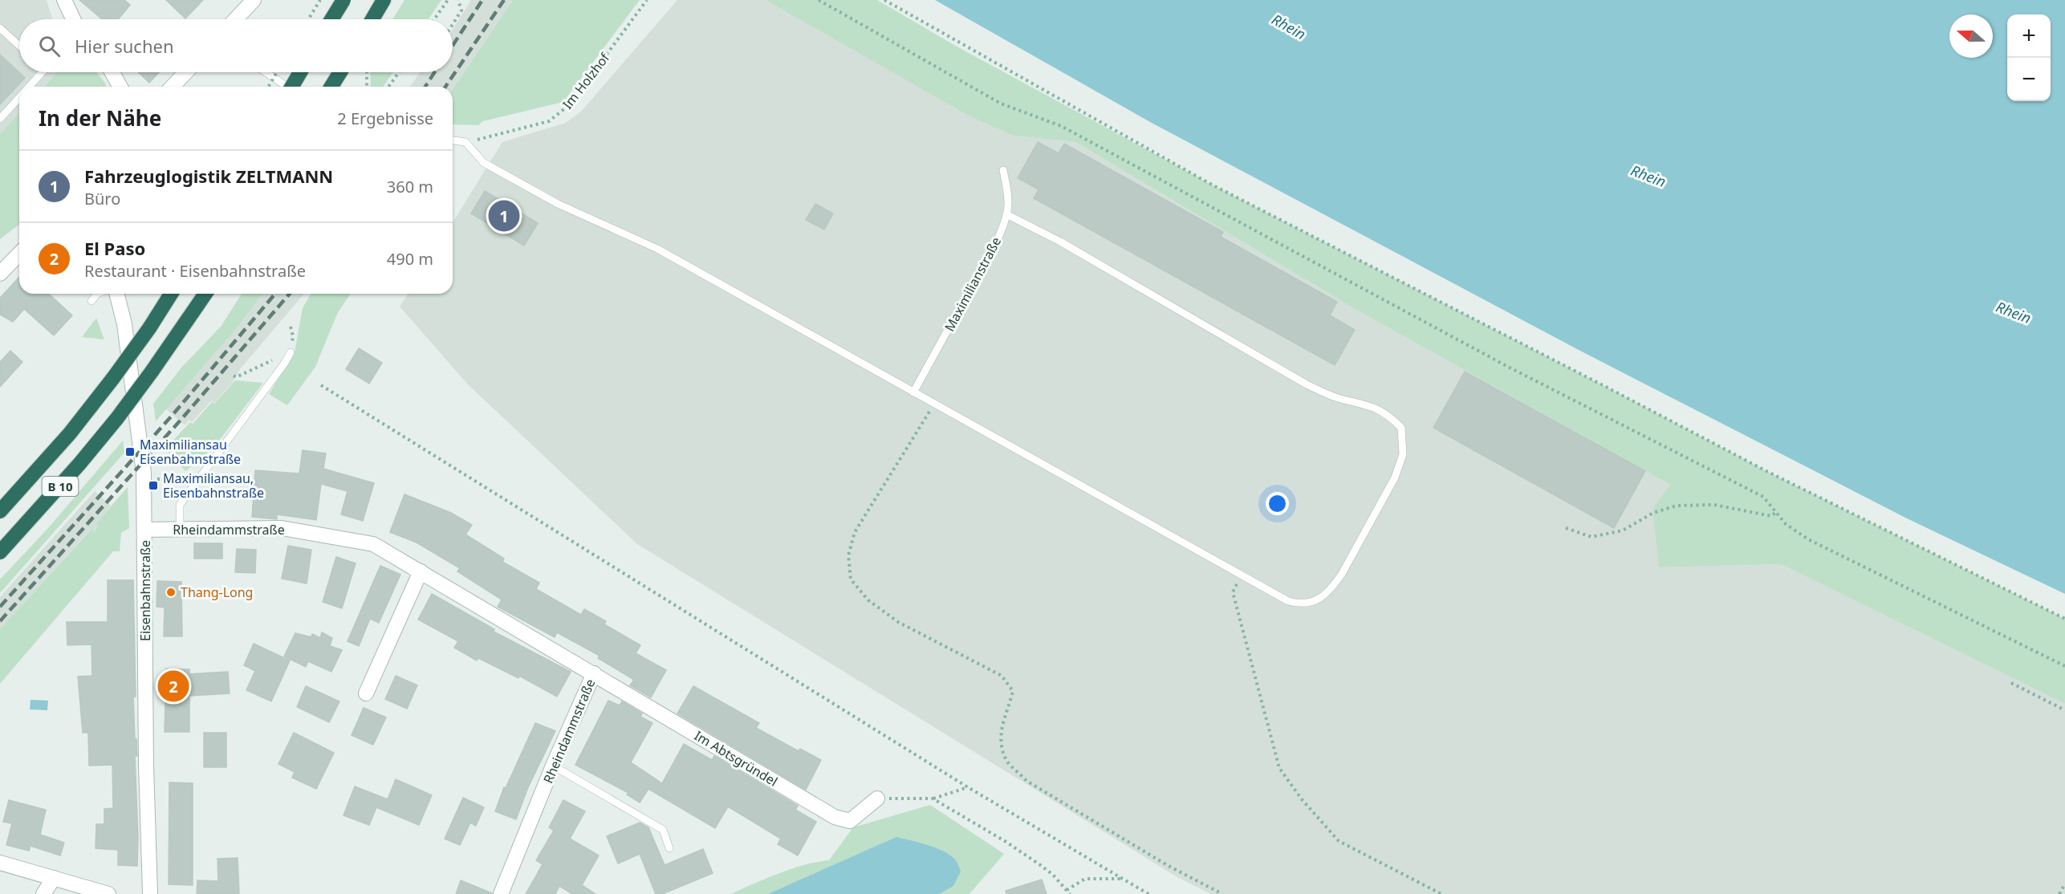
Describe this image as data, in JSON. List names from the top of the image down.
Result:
{
  "streets": {
    "highway": ["B 10"],
    "street": ["Rheindammstraße", "Eisenbahnstraße", "Im Abtsgründel"],
    "lane": ["Maximilianstraße"],
    "path": ["Im Holzhof"]
  },
  "crossings": [
    ["Rheindammstraße", "Eisenbahnstraße"],
    ["Rheindammstraße", "Im Abtsgründel"]
  ],
  "water": ["Rhein"],
  "places": {
    "transit": ["Maximiliansau Eisenbahnstraße", "Maximiliansau, Eisenbahnstraße"],
    "other": ["Thang-Long"]
  },
  "north": "left",
  "page": {
    "map_buttons": ["+", "−"],
    "search": "Hier suchen",
    "heading": ["In der Nähe", "2 Ergebnisse"],
    "list": [
      {
        "mark": "1",
        "name": "Fahrzeuglogistik ZELTMANN",
        "note": "Büro",
        "value": "360 m"
      },
      {
        "mark": "2",
        "name": "El Paso",
        "note": "Restaurant · Eisenbahnstraße",
        "value": "490 m"
      }
    ],
    "pins": ["1", "2"]
  }
}
